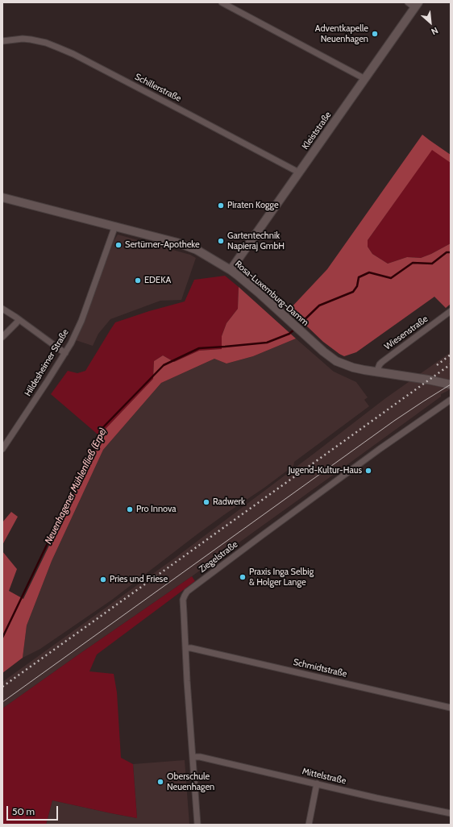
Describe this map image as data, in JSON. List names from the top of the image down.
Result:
{
  "streets": {
    "main road": ["Kleiststraße", "Rosa-Luxemburg-Damm"],
    "street": [
      "Schillerstraße",
      "Wiesenstraße",
      "Hildesheimer Straße",
      "Ziegelstraße",
      "Schmidtstraße",
      "Mittelstraße"
    ]
  },
  "crossings": [
    ["Schillerstraße", "Kleiststraße"],
    ["Kleiststraße", "Rosa-Luxemburg-Damm"],
    ["Rosa-Luxemburg-Damm", "Wiesenstraße"],
    ["Rosa-Luxemburg-Damm", "Hildesheimer Straße"],
    ["Ziegelstraße", "Schmidtstraße"],
    ["Ziegelstraße", "Mittelstraße"]
  ],
  "water": ["Neuenhagener Mühlenfließ (Erpe)"],
  "places": [
    "Adventkapelle Neuenhagen",
    "Piraten Kogge",
    "Gartentechnik Napieraj GmbH",
    "Sertürner-Apotheke",
    "EDEKA",
    "Jugend-Kultur-Haus",
    "Radwerk",
    "Pro Innova",
    "Praxis Inga Selbig & Holger Lange",
    "Pries und Friese",
    "Oberschule Neuenhagen"
  ],
  "scale_bar": "50 m",
  "north": "bottom right"
}
